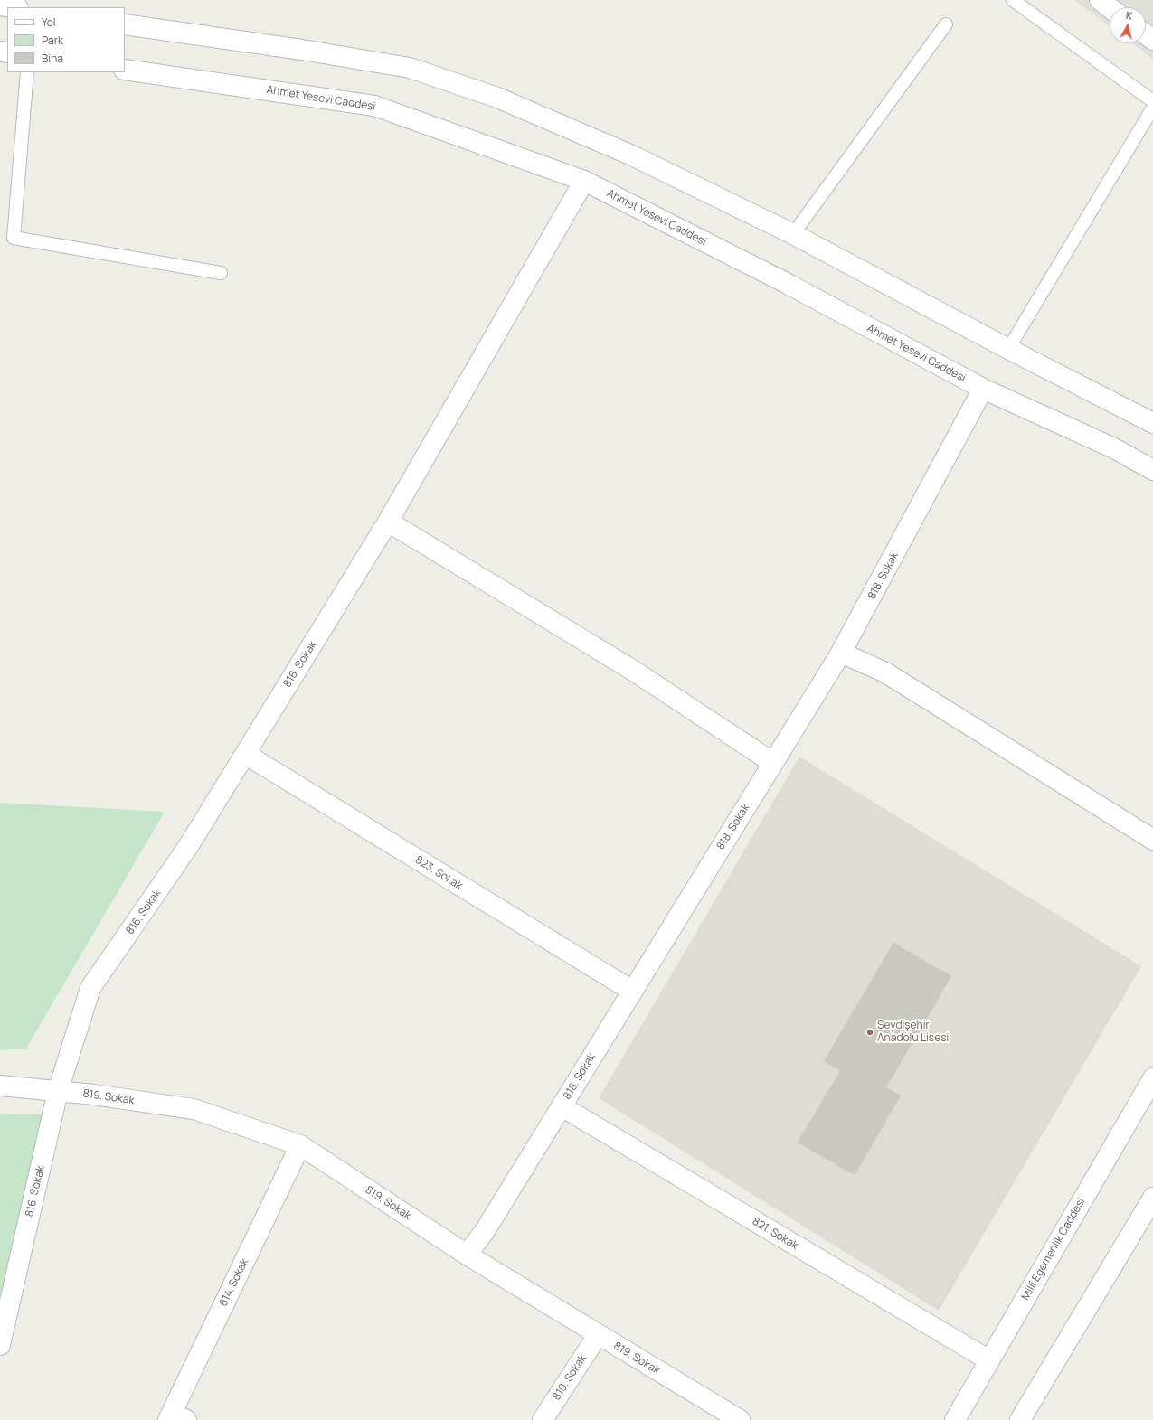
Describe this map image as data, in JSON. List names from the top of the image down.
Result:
{
  "streets": {
    "street": [
      "Ahmet Yesevi Caddesi",
      "818. Sokak",
      "816. Sokak",
      "823. Sokak",
      "819. Sokak",
      "821. Sokak",
      "Millî Egemenlik Caddesi",
      "814. Sokak",
      "810. Sokak"
    ]
  },
  "crossings": [
    ["Ahmet Yesevi Caddesi", "818. Sokak"],
    ["Ahmet Yesevi Caddesi", "816. Sokak"],
    ["818. Sokak", "823. Sokak"],
    ["818. Sokak", "819. Sokak"],
    ["818. Sokak", "821. Sokak"],
    ["816. Sokak", "823. Sokak"],
    ["816. Sokak", "819. Sokak"],
    ["819. Sokak", "814. Sokak"],
    ["819. Sokak", "810. Sokak"],
    ["821. Sokak", "Millî Egemenlik Caddesi"]
  ],
  "places": ["Seydişehir Anadolu Lisesi"],
  "legend": ["Yol", "Park", "Bina"],
  "north": "top"
}
